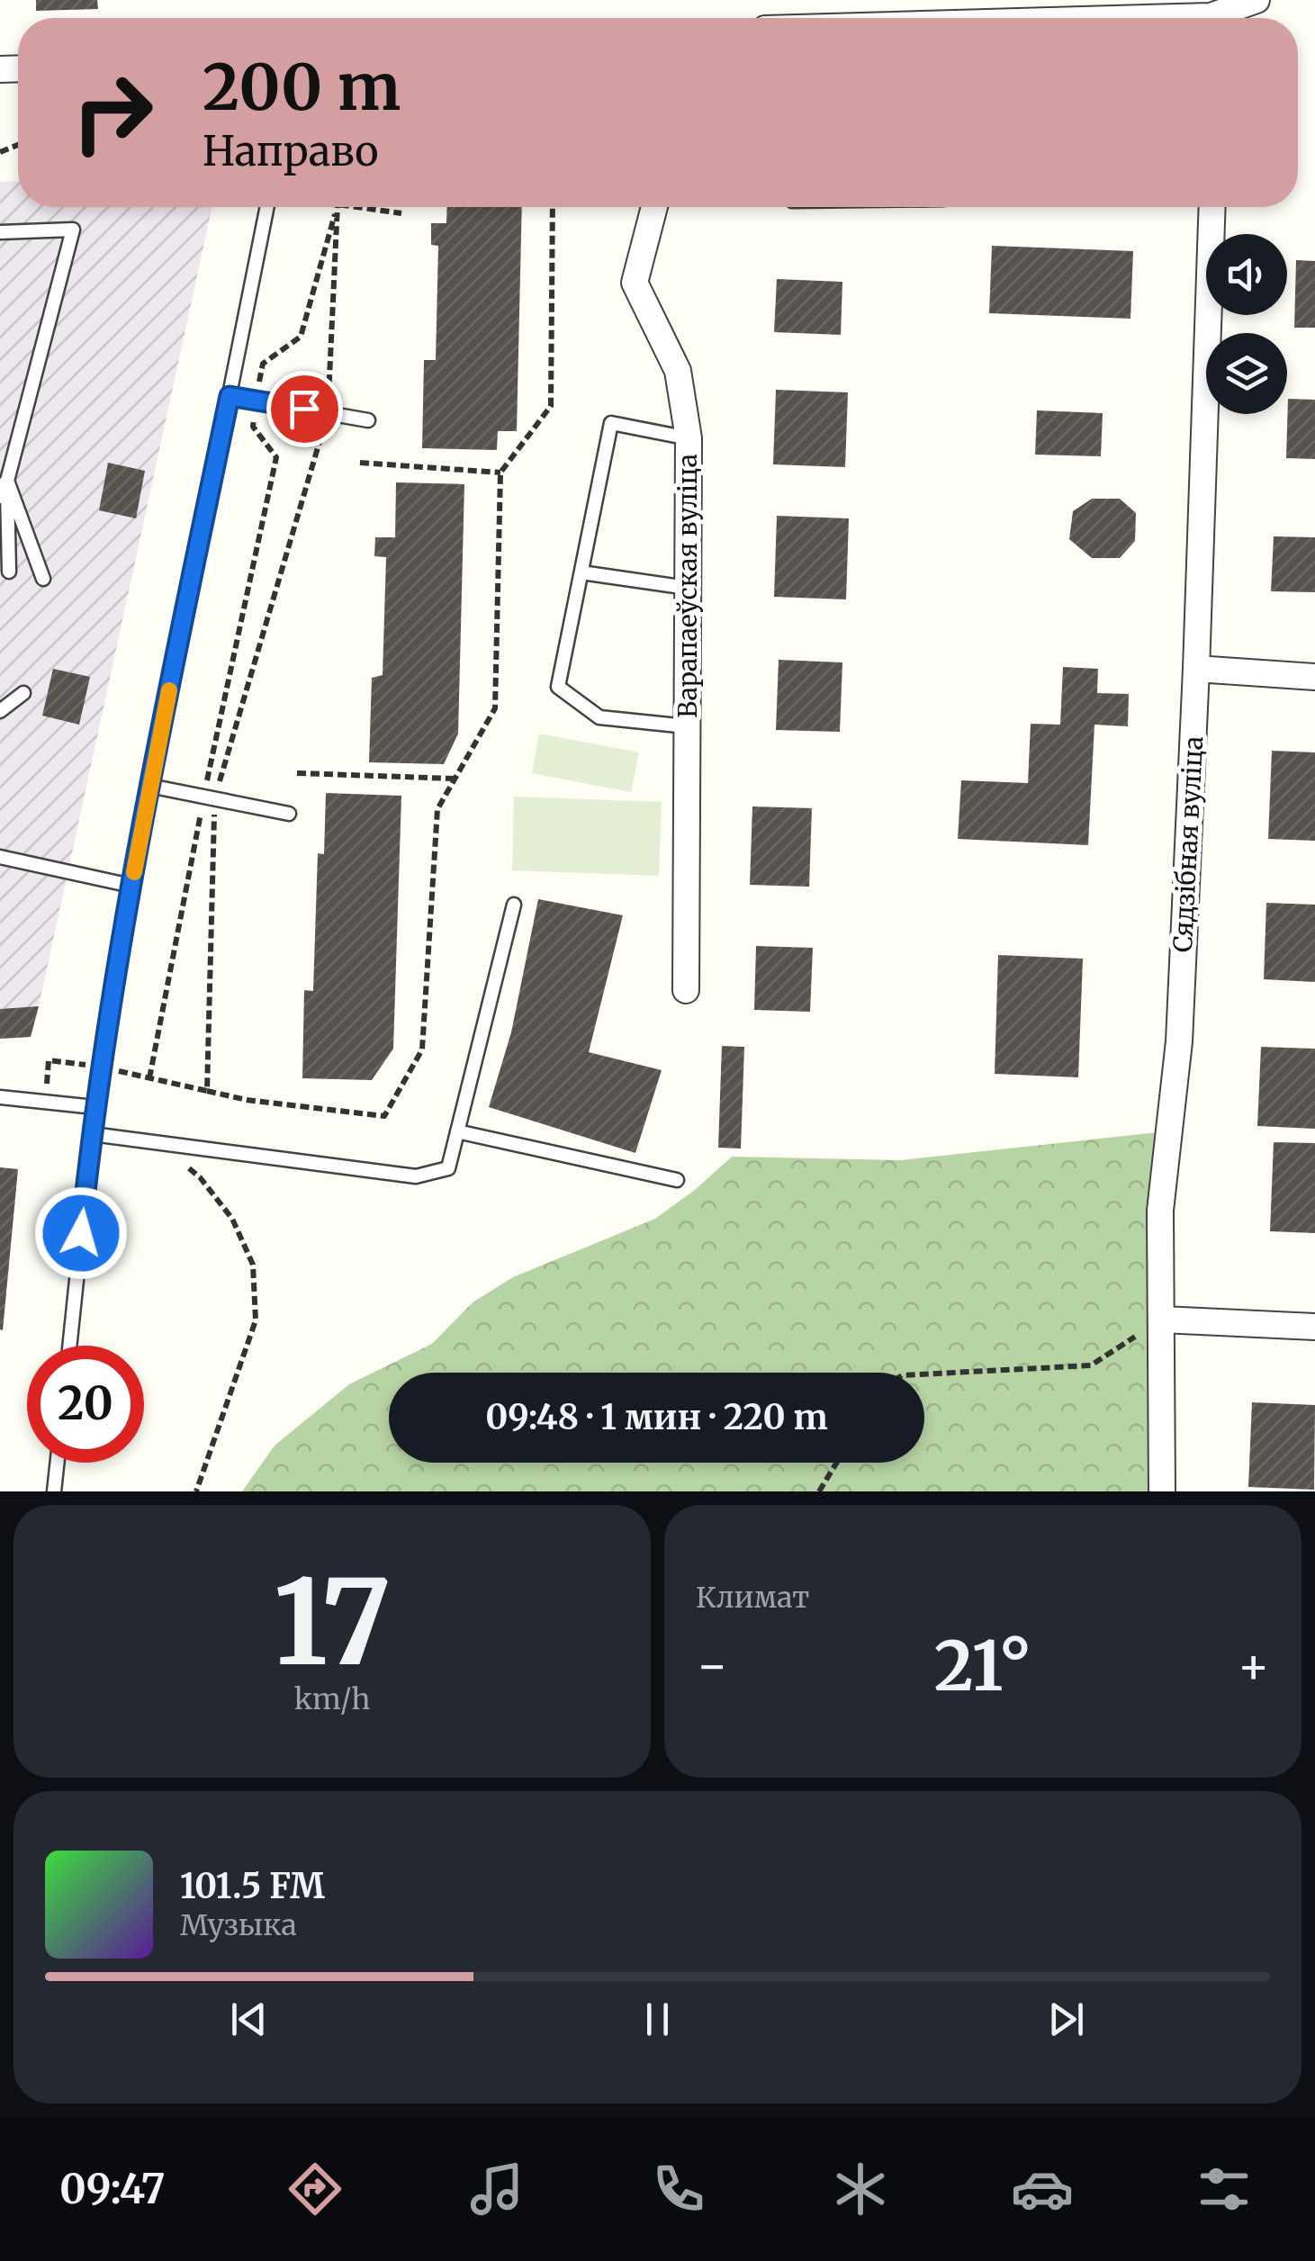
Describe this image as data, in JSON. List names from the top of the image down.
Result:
{
  "streets": {
    "street": ["Варапаеўская вуліца", "Сядзібная вуліца"]
  },
  "page": {
    "turn": ["200 m", "Направо"],
    "limit": "20",
    "trip": "09:48 · 1 мин · 220 m",
    "tile": [
      ["17", "km/h"],
      "Климат"
    ],
    "heat": ["−", "21°", "+"],
    "song": ["101.5 FM", "Музыка"],
    "tabs": "09:47"
  }
}
